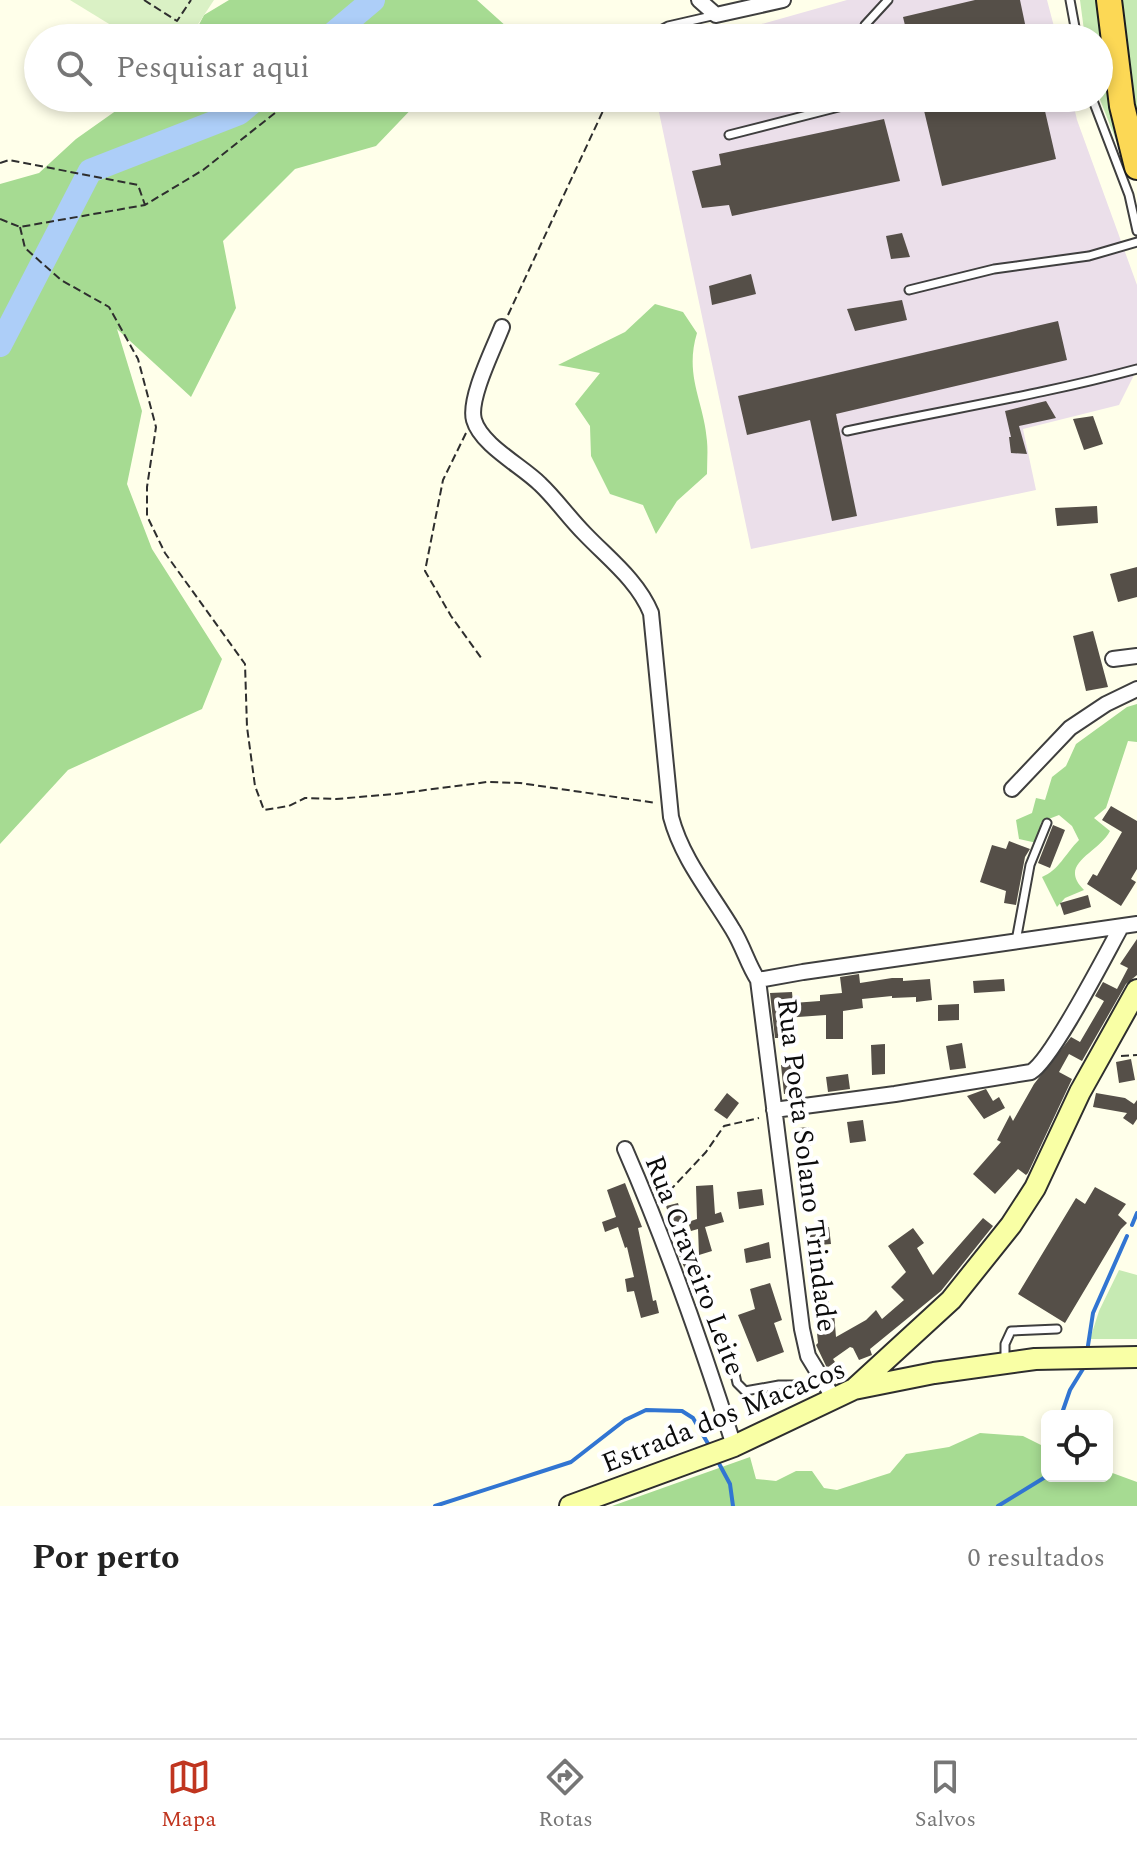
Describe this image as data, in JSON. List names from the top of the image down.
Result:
{
  "streets": {
    "main road": ["Estrada dos Macacos"],
    "street": ["Rua Poeta Solano Trindade", "Rua Craveiro Leite"]
  },
  "crossings": [
    ["Rua Poeta Solano Trindade", "Estrada dos Macacos"],
    ["Rua Craveiro Leite", "Estrada dos Macacos"]
  ],
  "page": {
    "search": "Pesquisar aqui",
    "heading": ["Por perto", "0 resultados"],
    "nav": ["Mapa", "Rotas", "Salvos"]
  }
}
